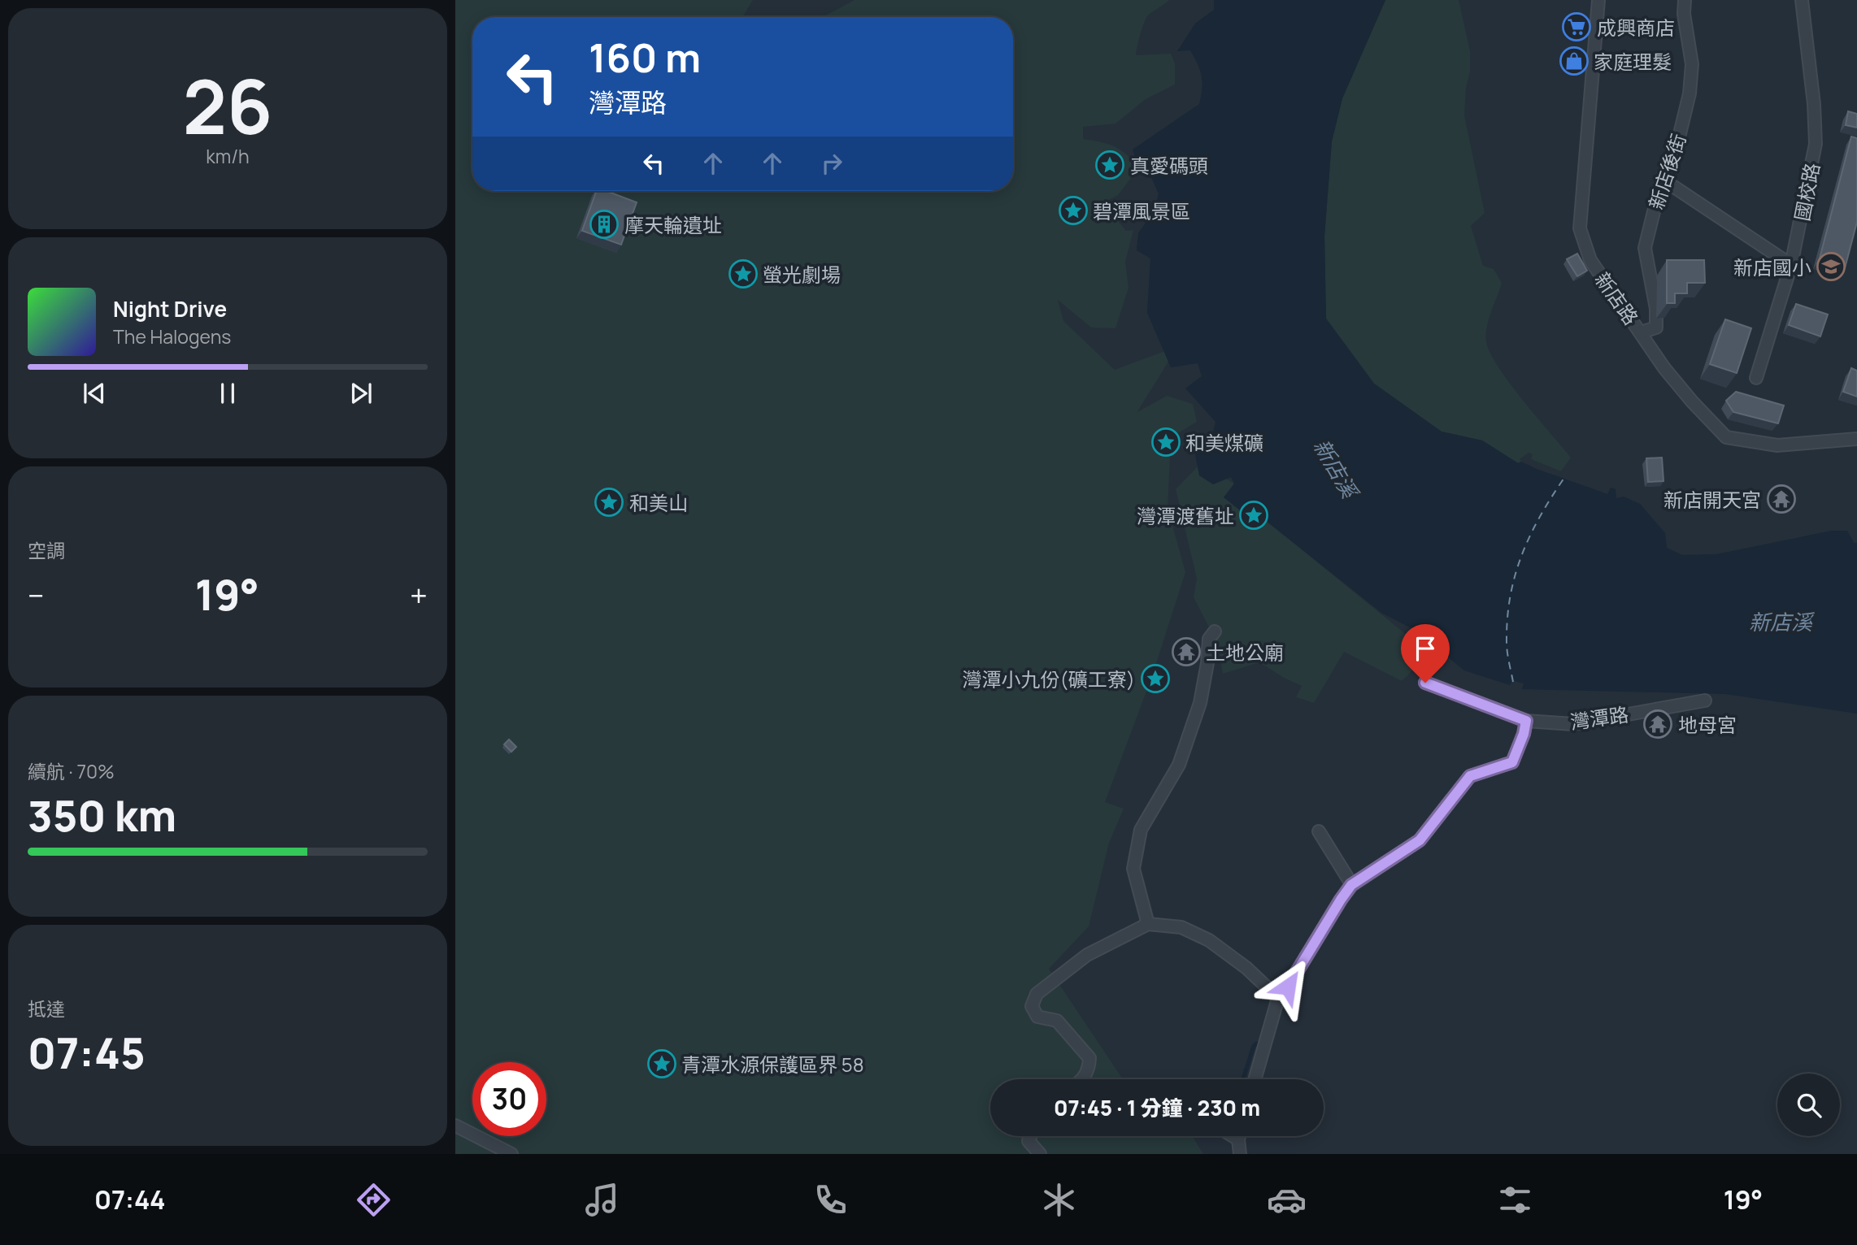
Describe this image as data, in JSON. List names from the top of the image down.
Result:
{
  "streets": {
    "street": [
      "新店後街",
      "國校路",
      "新店路",
      "灣潭路"
    ]
  },
  "crossings": [
    ["新店後街", "新店路"]
  ],
  "water": ["新店溪"],
  "places": {
    "supermarket": ["成興商店"],
    "shop": ["家庭理髮"],
    "place": [
      "真愛碼頭",
      "碧潭風景區",
      "螢光劇場",
      "和美煤礦",
      "和美山",
      "灣潭渡舊址",
      "灣潭小九份(礦工寮)",
      "青潭水源保護區界 58"
    ],
    "building": ["摩天輪遺址"],
    "school or university": ["新店國小"],
    "temple": ["新店開天宮", "土地公廟", "地母宮"]
  },
  "page": {
    "tile": [
      ["26", "km/h"],
      "空調",
      ["續航 · 70%", "350 km"],
      ["抵達", "07:45"]
    ],
    "turn": ["160 m", "灣潭路"],
    "song": ["Night Drive", "The Halogens"],
    "heat": ["−", "19°", "+"],
    "limit": "30",
    "trip": "07:45 · 1 分鐘 · 230 m",
    "tabs": ["07:44", "19°"]
  }
}
